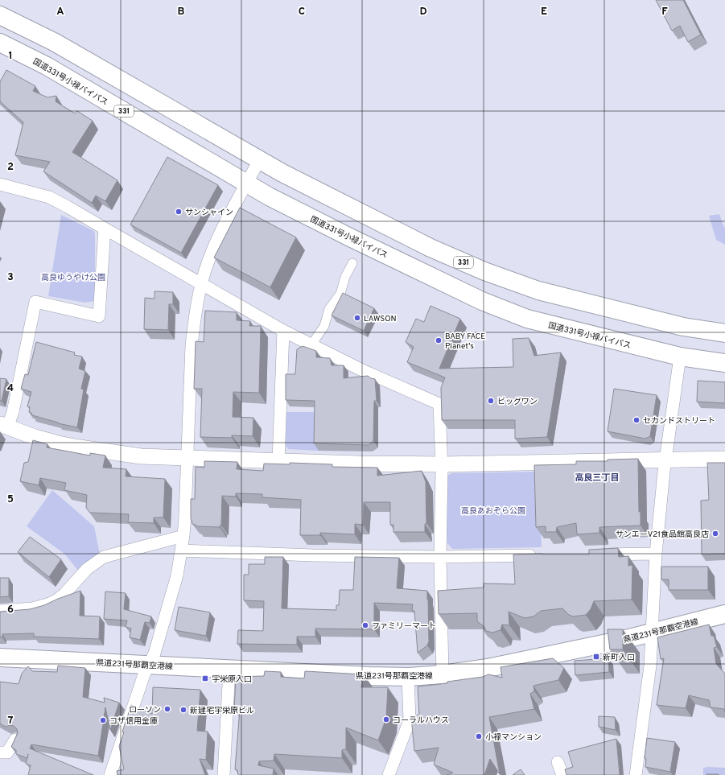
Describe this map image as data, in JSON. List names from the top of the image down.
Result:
{
  "streets": {
    "main road": ["国道331号小禄バイパス", "331", "県道231号那覇空港線"]
  },
  "districts": ["高良三丁目"],
  "parks": ["高良ゆうやけ公園", "高良あおぞら公園"],
  "places": {
    "other": [
      "サンシャイン",
      "LAWSON",
      "BABY FACE Planet's",
      "ビッグワン",
      "セカンドストリート",
      "サンエーV21食品館高良店",
      "ファミリーマート",
      "ローソン",
      "新建宅宇栄原ビル",
      "コーラルハウス",
      "コザ信用金庫",
      "小禄マンション"
    ],
    "transit": ["新町入口", "宇栄原入口"]
  },
  "grid": {
    "columns": [
      "A",
      "B",
      "C",
      "D",
      "E",
      "F"
    ],
    "rows": [
      "1",
      "2",
      "3",
      "4",
      "5",
      "6",
      "7"
    ]
  }
}
